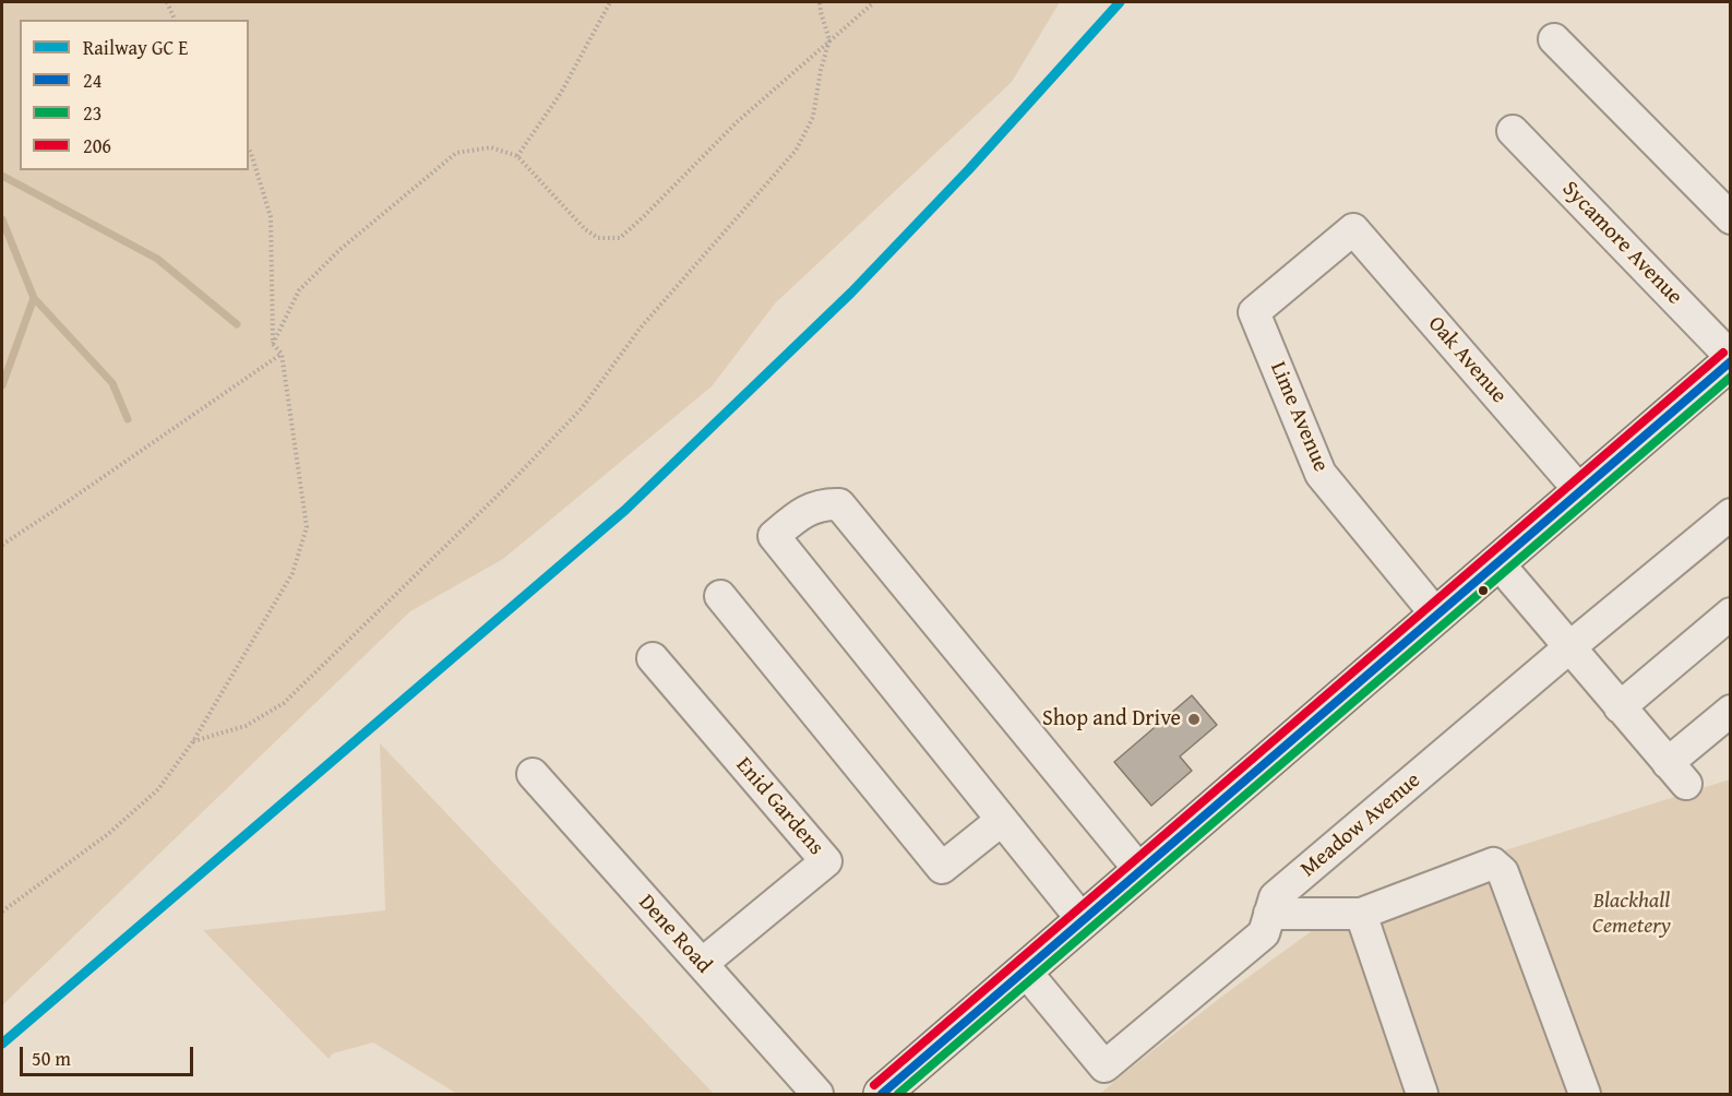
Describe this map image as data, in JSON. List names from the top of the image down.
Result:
{
  "streets": {
    "street": [
      "Sycamore Avenue",
      "Oak Avenue",
      "Lime Avenue",
      "Enid Gardens",
      "Meadow Avenue",
      "Dene Road"
    ]
  },
  "crossings": [
    ["Oak Avenue", "Lime Avenue"],
    ["Enid Gardens", "Dene Road"]
  ],
  "parks": ["Blackhall Cemetery"],
  "places": ["Shop and Drive"],
  "lines": ["transit line 206", "transit line 24", "transit line 23"],
  "legend": [
    "Railway GC E",
    "24",
    "23",
    "206"
  ],
  "scale_bar": "50 m"
}
